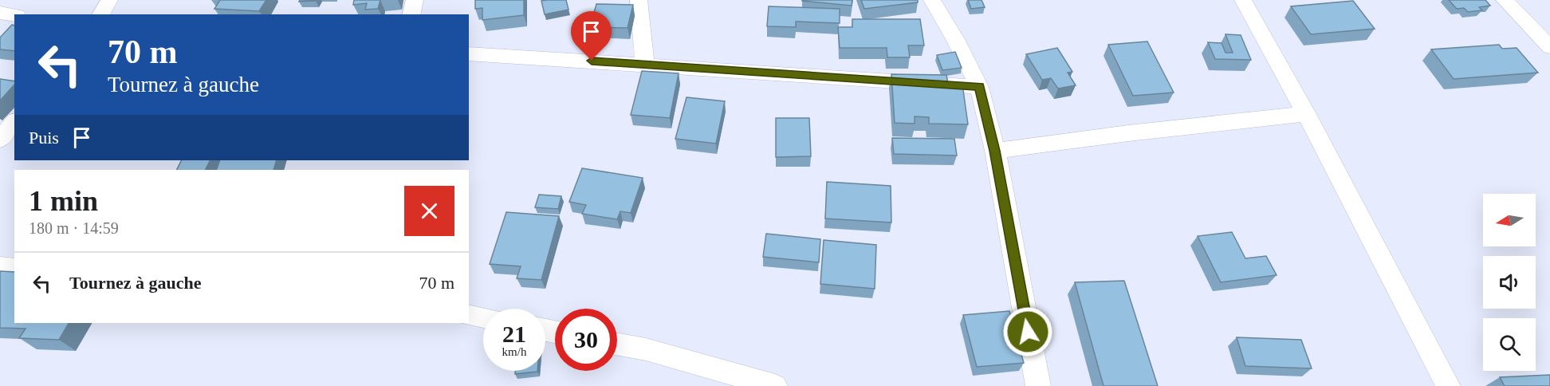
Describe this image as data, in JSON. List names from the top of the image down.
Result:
{
  "north": "left",
  "page": {
    "turn": ["70 m", "Tournez à gauche"],
    "then": "Puis",
    "heading": ["1 min", "180 m · 14:59"],
    "list": [
      {
        "name": "Tournez à gauche",
        "value": "70 m"
      }
    ],
    "speed": "21 km/h",
    "limit": "30"
  }
}
